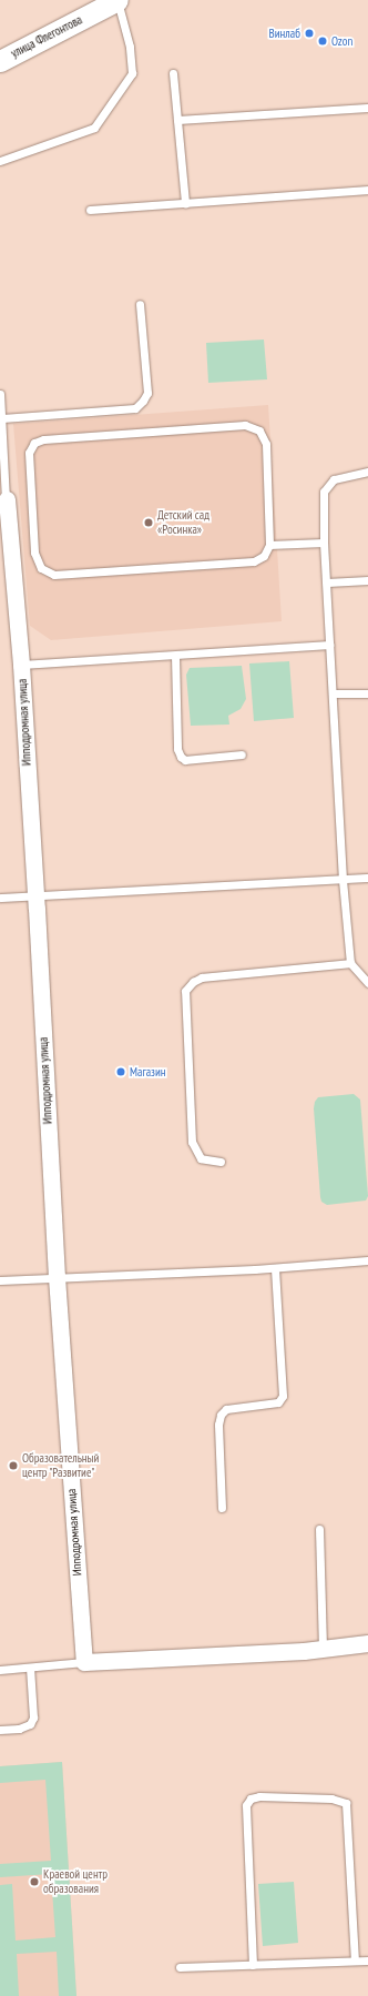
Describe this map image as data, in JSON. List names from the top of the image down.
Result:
{
  "streets": {
    "street": ["улица Флегонтова", "Ипподромная улица"]
  },
  "places": [
    "Винлаб",
    "Ozon",
    "Детский сад «Росинка»",
    "Магазин",
    "Образовательный центр \"Развитие\"",
    "Краевой центр образования"
  ]
}
